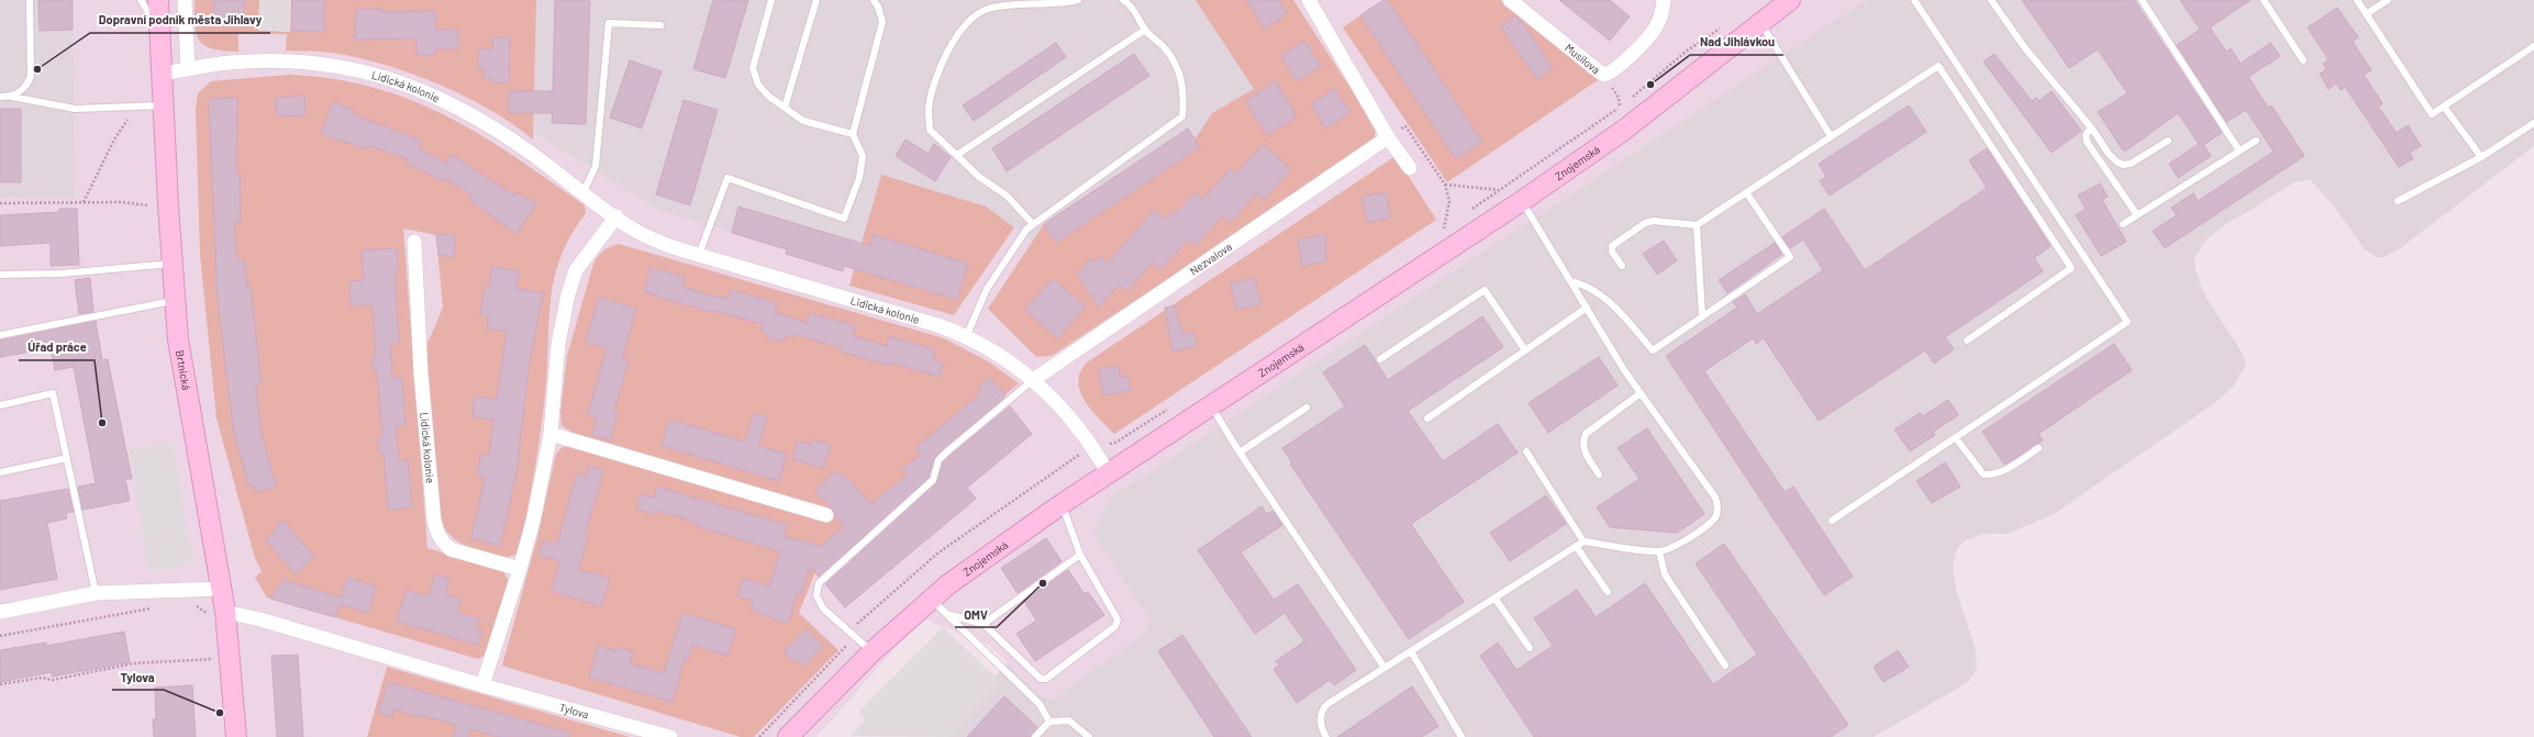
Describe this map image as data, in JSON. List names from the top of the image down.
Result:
{
  "streets": {
    "main road": ["Znojemská", "Brtnická"],
    "street": [
      "Musilova",
      "Lidická kolonie",
      "Nezvalova",
      "Tylova"
    ]
  },
  "crossings": [
    ["Lidická kolonie", "Znojemská"],
    ["Lidická kolonie", "Nezvalova"],
    ["Lidická kolonie", "Brtnická"],
    ["Brtnická", "Tylova"]
  ],
  "places": [
    "Dopravní podnik města Jihlavy",
    "Nad Jihlávkou",
    "Úřad práce",
    "OMV",
    "Tylova"
  ]
}
